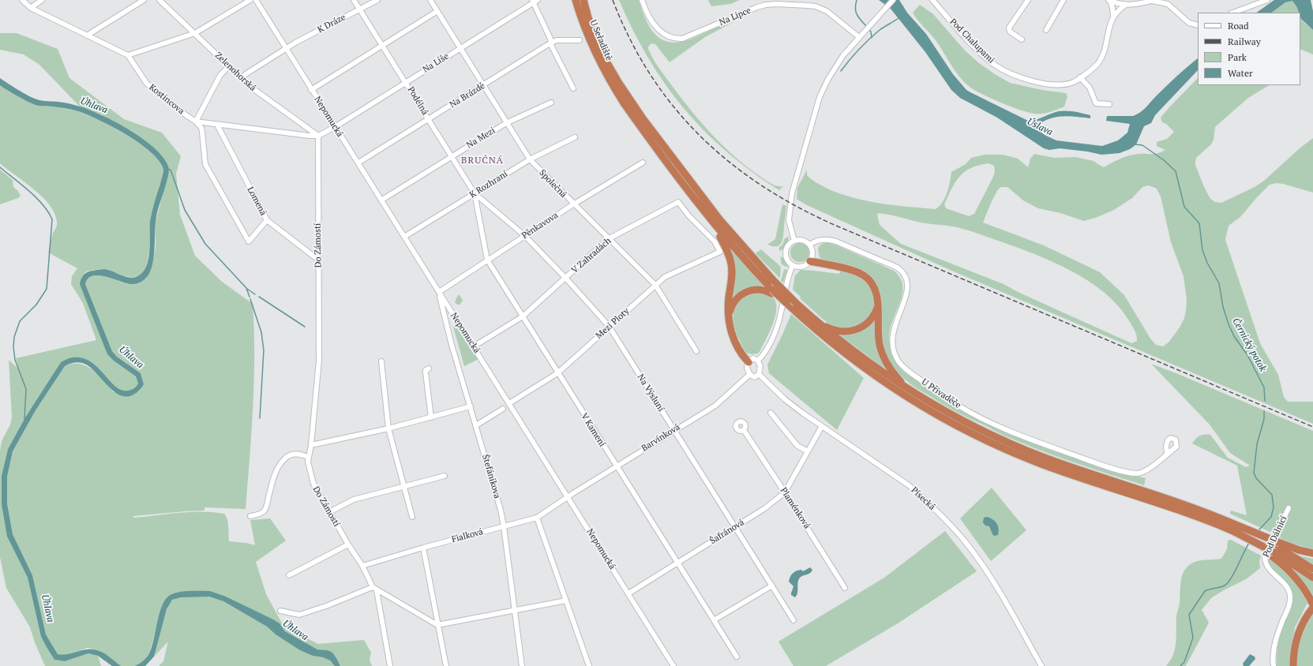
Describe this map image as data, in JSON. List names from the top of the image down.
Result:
{
  "streets": {
    "highway": ["U Seřadiště"],
    "street": [
      "Na Lipce",
      "K Dráze",
      "Pod Chalupami",
      "Na Líše",
      "Zelenohorská",
      "Na Brázdě",
      "Kostincova",
      "Podélná",
      "Nepomucká",
      "Na Mezi",
      "Společná",
      "K Rozhraní",
      "Lomená",
      "Pěnkavova",
      "Do Zámostí",
      "V Zahradách",
      "Mezi Ploty",
      "Na Výsluní",
      "U Přivaděče",
      "V Kamení",
      "Barvínková",
      "Štefánikova",
      "Písecká",
      "Plaménková",
      "Šafránová",
      "Fialková",
      "Pod Dálnicí"
    ]
  },
  "crossings": [
    ["K Dráze", "Zelenohorská"],
    ["K Dráze", "Podélná"],
    ["K Dráze", "Nepomucká"],
    ["Na Líše", "Podélná"],
    ["Na Líše", "Nepomucká"],
    ["Na Líše", "Společná"],
    ["Zelenohorská", "Kostincova"],
    ["Zelenohorská", "Do Zámostí"],
    ["Na Brázdě", "Podélná"],
    ["Na Brázdě", "Nepomucká"],
    ["Na Brázdě", "Společná"],
    ["Kostincova", "Lomená"],
    ["Kostincova", "Do Zámostí"],
    ["Podélná", "Na Mezi"],
    ["Podélná", "K Rozhraní"],
    ["Podélná", "Na Výsluní"],
    ["Podélná", "V Kamení"],
    ["Nepomucká", "Na Mezi"],
    ["Nepomucká", "K Rozhraní"],
    ["Nepomucká", "Pěnkavova"],
    ["Nepomucká", "V Zahradách"],
    ["Nepomucká", "Mezi Ploty"],
    ["Nepomucká", "Barvínková"],
    ["Nepomucká", "Štefánikova"],
    ["Nepomucká", "Šafránová"],
    ["Nepomucká", "Fialková"],
    ["Na Mezi", "Společná"],
    ["Společná", "K Rozhraní"],
    ["Společná", "Pěnkavova"],
    ["Společná", "V Zahradách"],
    ["Společná", "Mezi Ploty"],
    ["K Rozhraní", "Na Výsluní"],
    ["K Rozhraní", "V Kamení"],
    ["Lomená", "Do Zámostí"],
    ["Pěnkavova", "Na Výsluní"],
    ["Pěnkavova", "V Kamení"],
    ["Pěnkavova", "Štefánikova"],
    ["Do Zámostí", "Fialková"],
    ["V Zahradách", "Mezi Ploty"],
    ["V Zahradách", "Na Výsluní"],
    ["V Zahradách", "V Kamení"],
    ["Mezi Ploty", "Na Výsluní"],
    ["Mezi Ploty", "V Kamení"],
    ["Na Výsluní", "V Kamení"],
    ["Na Výsluní", "Barvínková"],
    ["Na Výsluní", "Šafránová"],
    ["V Kamení", "Barvínková"],
    ["V Kamení", "Šafránová"],
    ["Barvínková", "Písecká"],
    ["Barvínková", "Fialková"],
    ["Štefánikova", "Fialková"],
    ["Písecká", "Šafránová"],
    ["Plaménková", "Šafránová"]
  ],
  "districts": ["BRUČNÁ"],
  "water": ["Úhlava", "Úslava", "Černický potok"],
  "legend": [
    "Road",
    "Railway",
    "Park",
    "Water"
  ]
}
